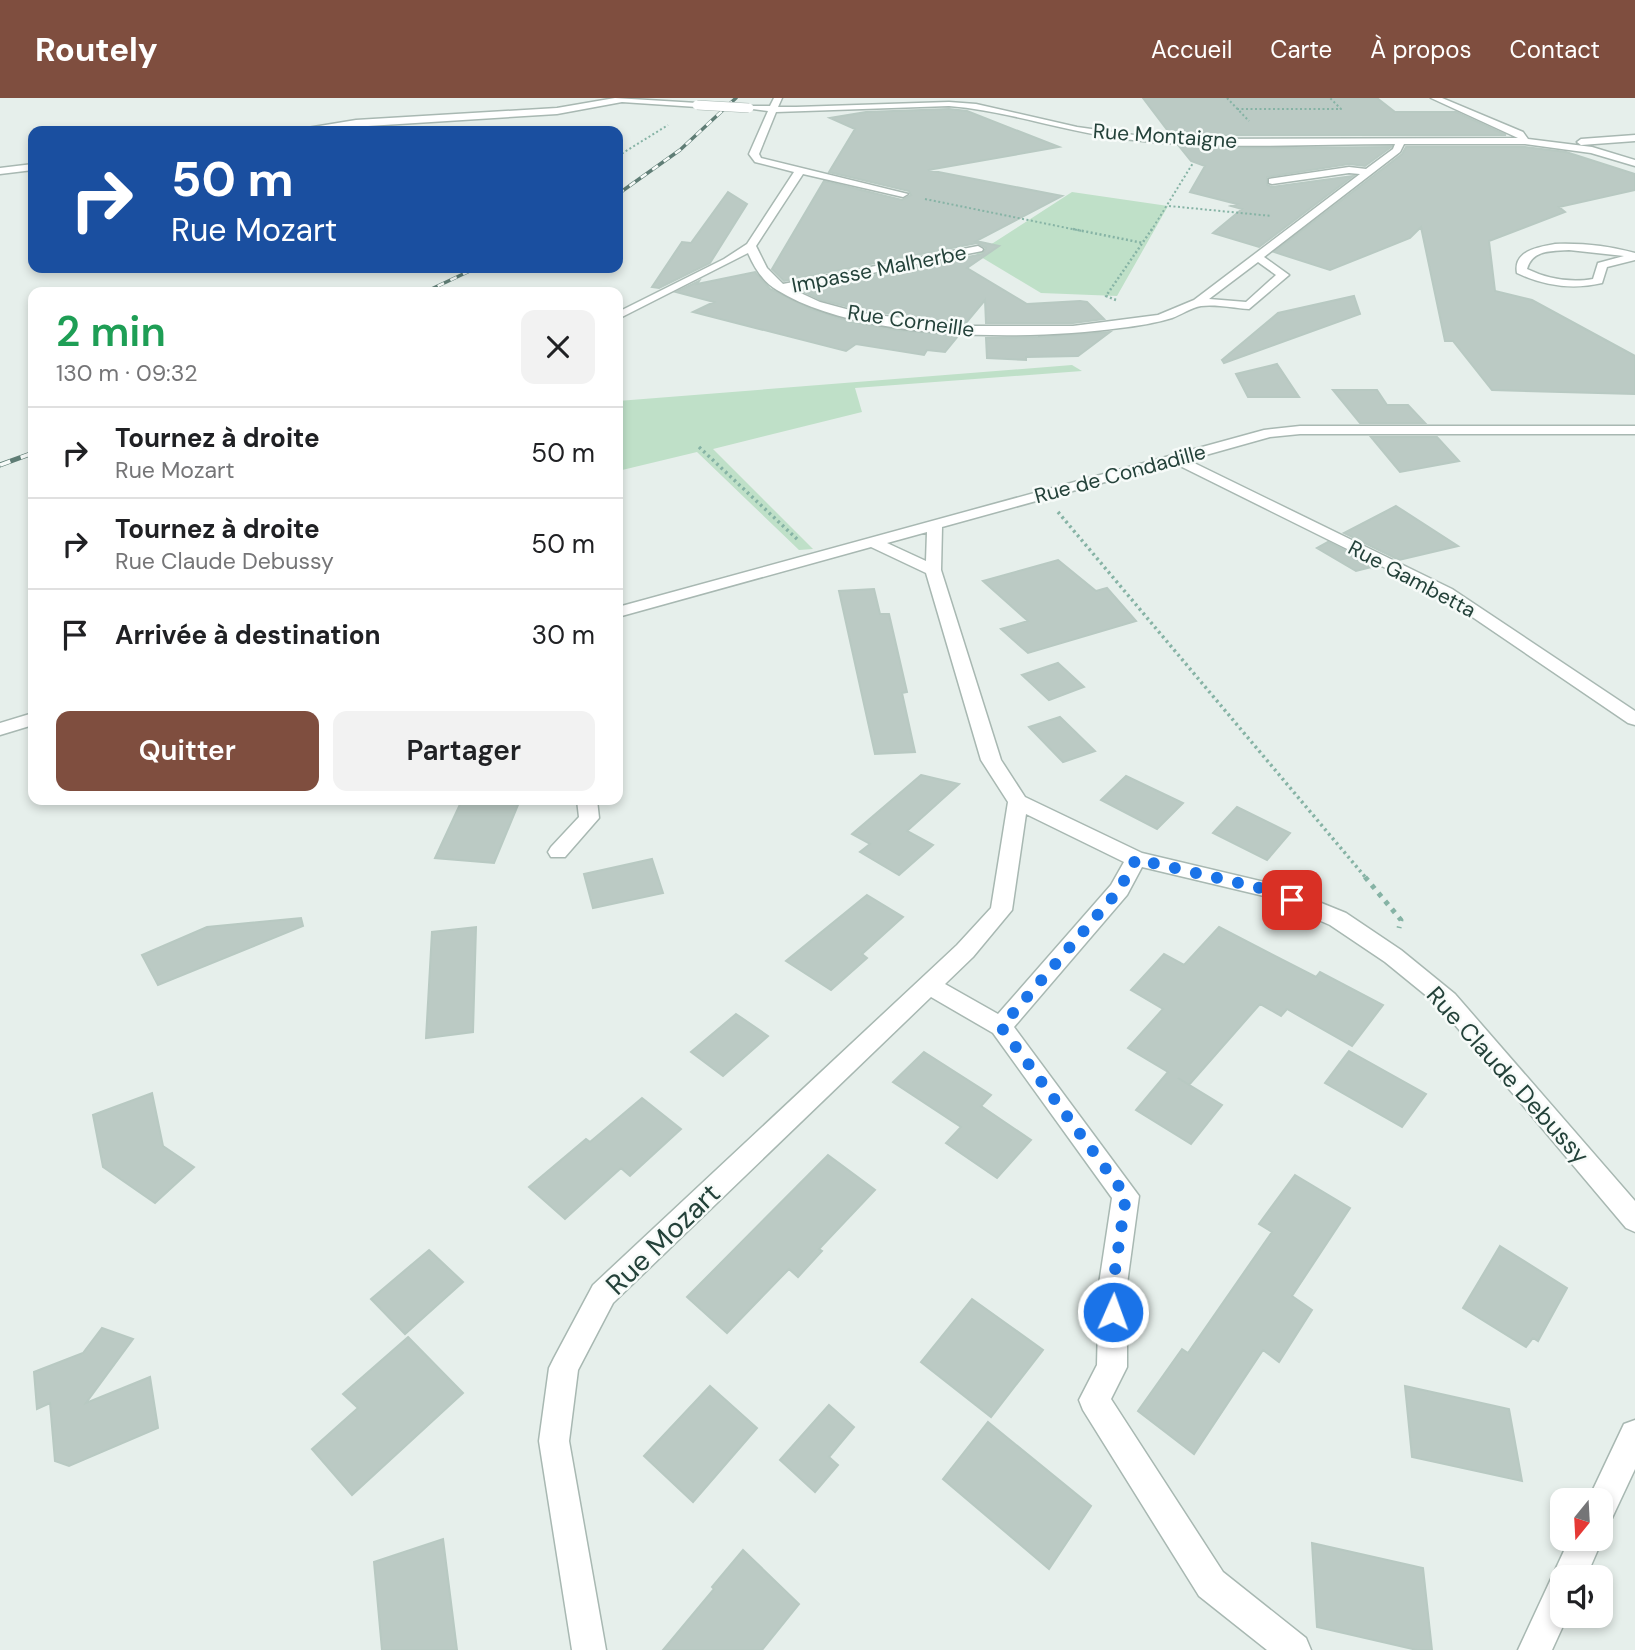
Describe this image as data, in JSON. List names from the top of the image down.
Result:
{
  "streets": {
    "street": [
      "Rue Montaigne",
      "Impasse Malherbe",
      "Rue Corneille",
      "Rue de Condadille",
      "Rue Gambetta",
      "Rue Claude Debussy",
      "Rue Mozart"
    ]
  },
  "crossings": [
    ["Rue Montaigne", "Rue Corneille"],
    ["Impasse Malherbe", "Rue Corneille"],
    ["Rue de Condadille", "Rue Gambetta"],
    ["Rue Claude Debussy", "Rue Mozart"]
  ],
  "north": "bottom",
  "page": {
    "header": "Routely",
    "nav": [
      "Accueil",
      "Carte",
      "À propos",
      "Contact"
    ],
    "turn": ["50 m", "Rue Mozart"],
    "heading": ["2 min", "130 m · 09:32"],
    "list": [
      {
        "name": "Tournez à droite",
        "note": "Rue Mozart",
        "value": "50 m"
      },
      {
        "name": "Tournez à droite",
        "note": "Rue Claude Debussy",
        "value": "50 m"
      },
      {
        "name": "Arrivée à destination",
        "value": "30 m"
      }
    ],
    "buttons": ["Quitter", "Partager"]
  }
}
